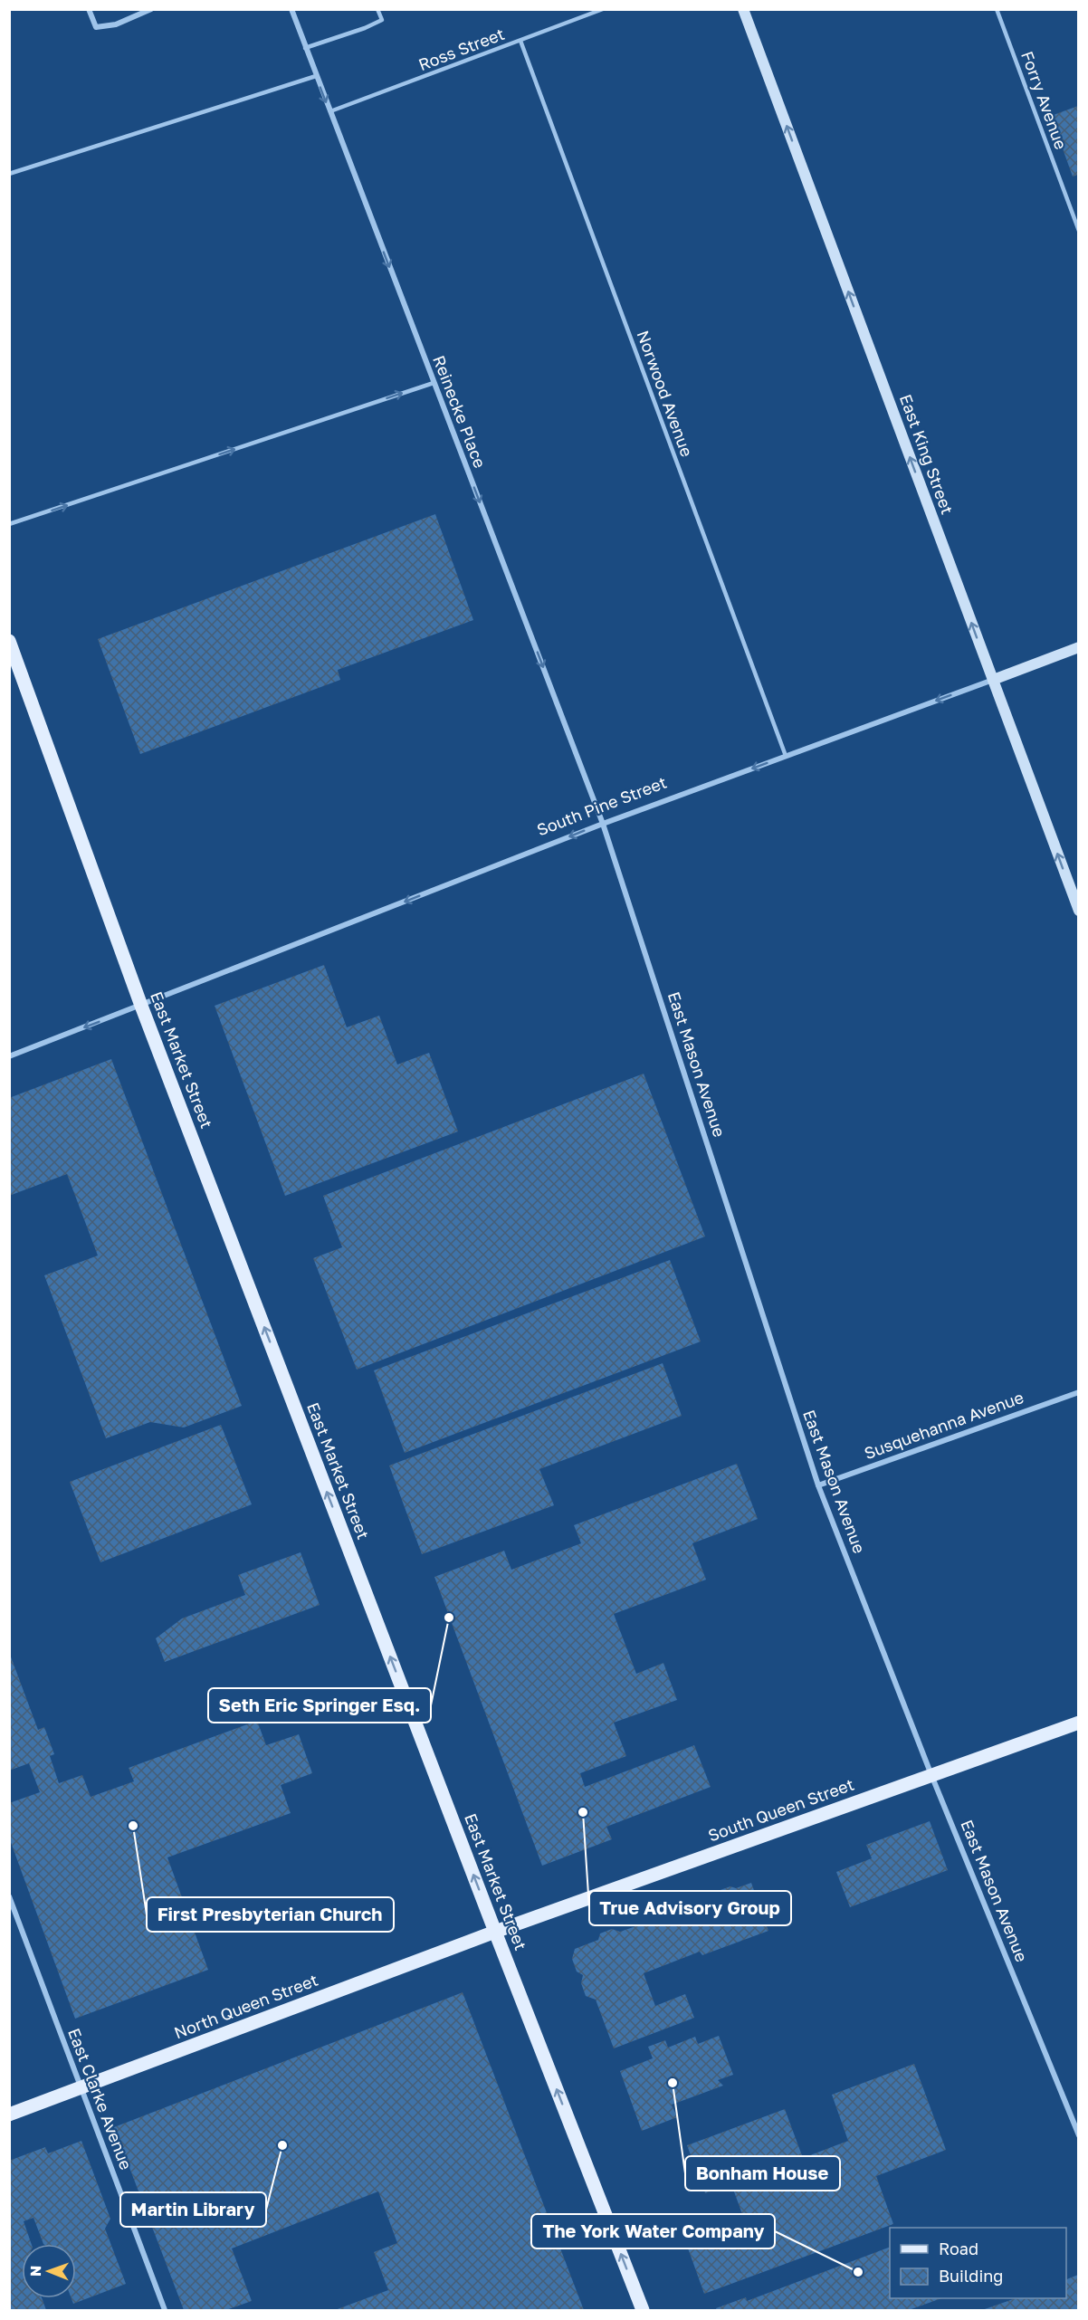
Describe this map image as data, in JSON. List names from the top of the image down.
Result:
{
  "streets": {
    "main road": ["East Market Street", "South Queen Street", "North Queen Street"],
    "street": [
      "Reinecke Place",
      "East King Street",
      "South Pine Street",
      "East Mason Avenue",
      "Susquehanna Avenue",
      "East Clarke Avenue"
    ],
    "lane": ["Ross Street", "Forry Avenue", "Norwood Avenue"]
  },
  "crossings": [
    ["Ross Street", "Norwood Avenue"],
    ["Ross Street", "Reinecke Place"],
    ["Norwood Avenue", "South Pine Street"],
    ["Reinecke Place", "South Pine Street"],
    ["Reinecke Place", "East Mason Avenue"],
    ["East King Street", "South Pine Street"],
    ["South Pine Street", "East Market Street"],
    ["South Pine Street", "East Mason Avenue"],
    ["East Market Street", "South Queen Street"],
    ["East Market Street", "North Queen Street"],
    ["East Mason Avenue", "Susquehanna Avenue"],
    ["East Mason Avenue", "South Queen Street"],
    ["South Queen Street", "North Queen Street"],
    ["North Queen Street", "East Clarke Avenue"]
  ],
  "one_way": [
    "Reinecke Place",
    "East King Street",
    "South Pine Street",
    "East Market Street"
  ],
  "places": [
    "Seth Eric Springer Esq.",
    "True Advisory Group",
    "First Presbyterian Church",
    "Bonham House",
    "Martin Library",
    "The York Water Company"
  ],
  "legend": ["Road", "Building"],
  "north": "left"
}
